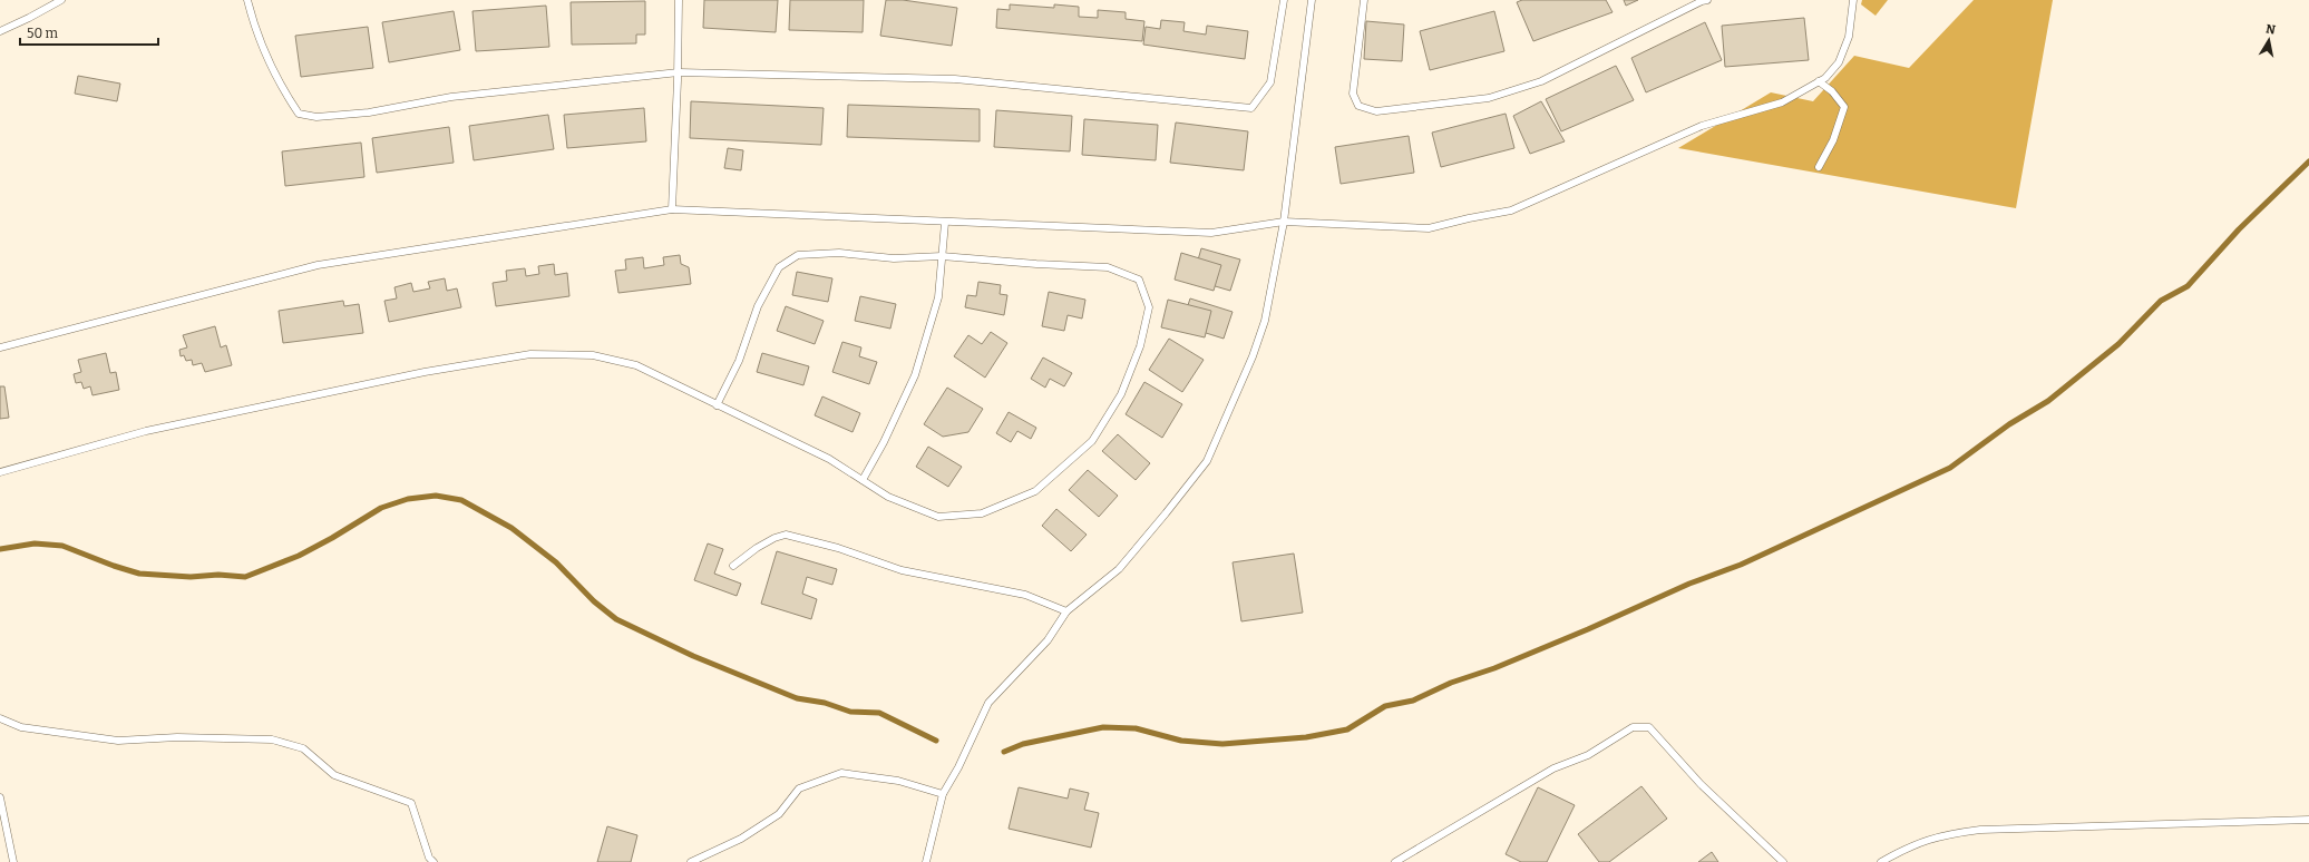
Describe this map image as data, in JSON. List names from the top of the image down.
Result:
{
  "scale_bar": "50 m",
  "north": "top"
}
